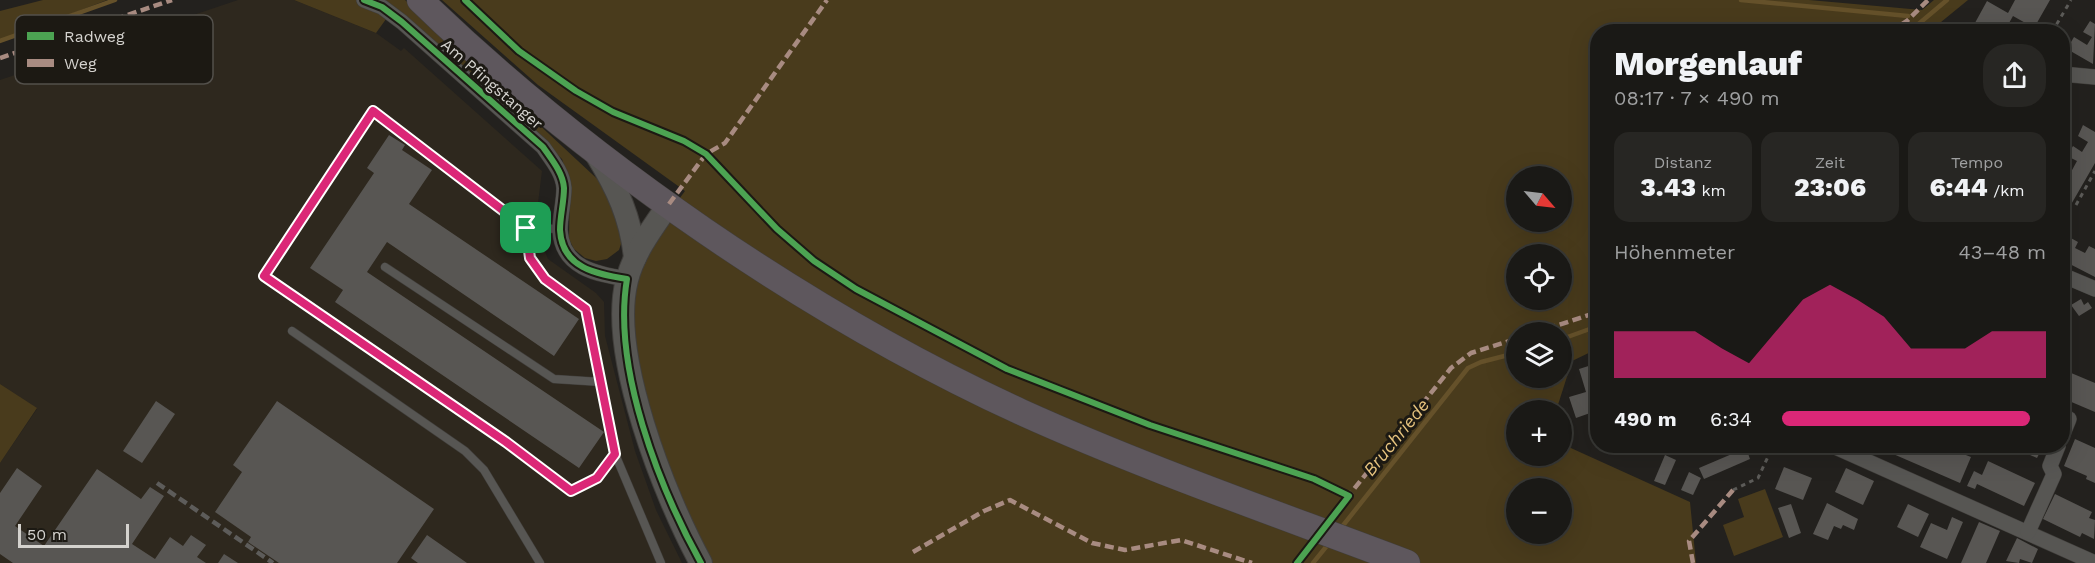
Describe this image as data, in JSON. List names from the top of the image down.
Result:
{
  "streets": {
    "street": ["Am Pfingstanger"]
  },
  "water": ["Bruchriede"],
  "legend": ["Radweg", "Weg"],
  "scale_bar": "50 m",
  "north": "bottom right",
  "page": {
    "heading": ["Morgenlauf", "08:17 · 7 × 490 m"],
    "stats": [
      ["Distanz", "3.43 km"],
      ["Zeit", "23:06"],
      ["Tempo", "6:44 /km"]
    ],
    "map_buttons": ["+", "−"],
    "chart": ["Höhenmeter", "43–48 m"],
    "list": [
      {
        "name": "490 m",
        "note": "6:34"
      }
    ],
    "scale": "50 m"
  }
}
